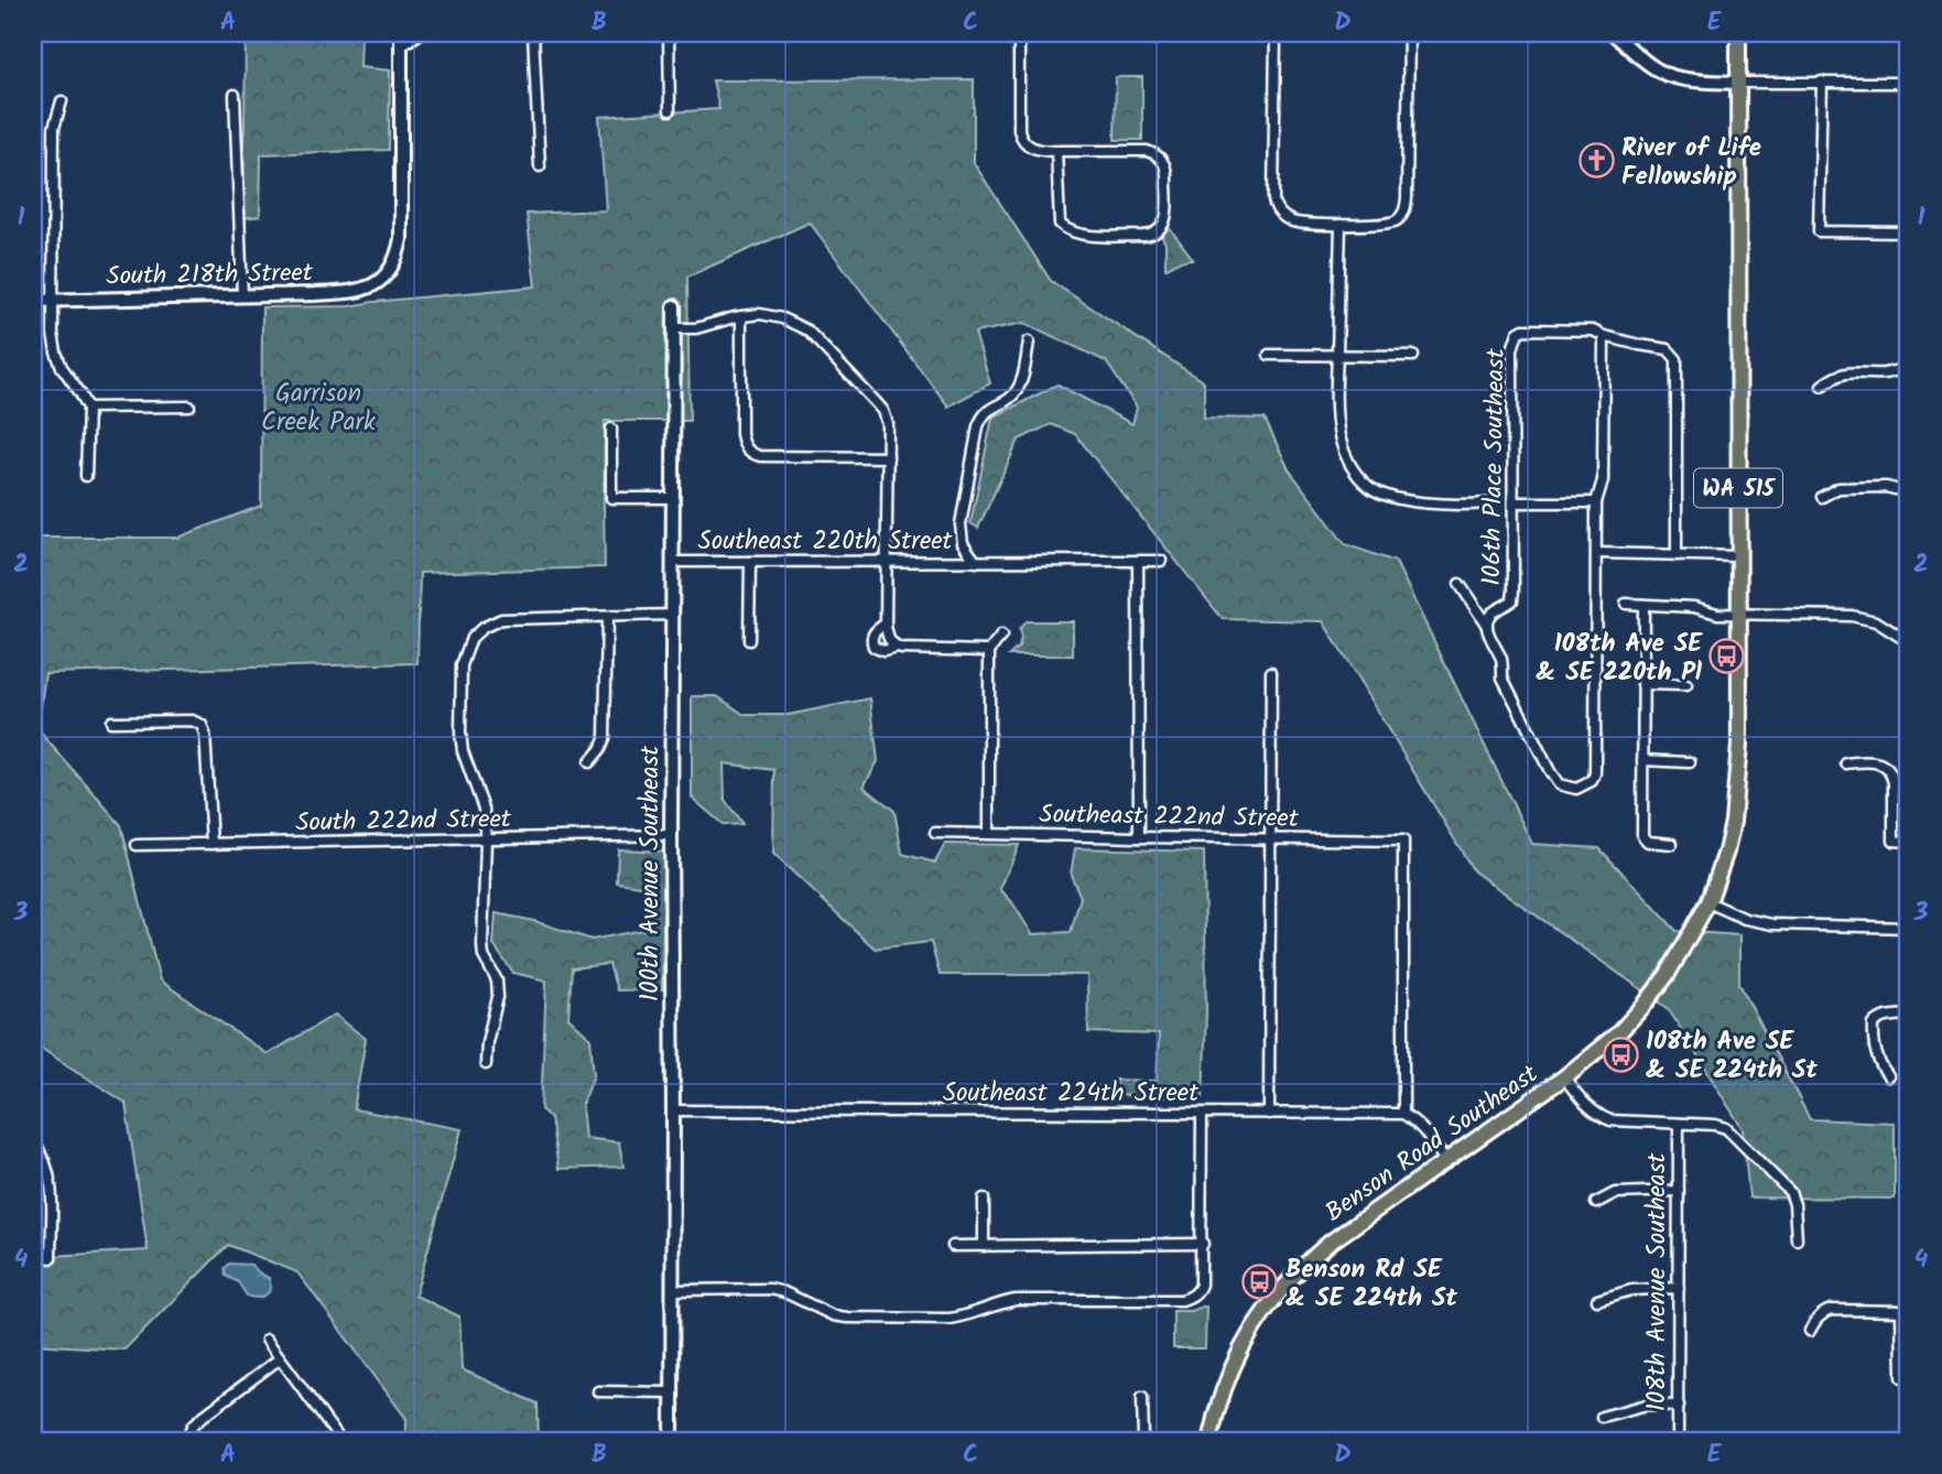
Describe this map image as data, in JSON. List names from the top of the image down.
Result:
{
  "streets": {
    "main road": ["WA 515", "Benson Road Southeast"],
    "street": [
      "South 218th Street",
      "106th Place Southeast",
      "Southeast 220th Street",
      "Southeast 222nd Street",
      "South 222nd Street",
      "100th Avenue Southeast",
      "Southeast 224th Street",
      "108th Avenue Southeast"
    ]
  },
  "crossings": [
    ["WA 515", "Benson Road Southeast"],
    ["Southeast 220th Street", "100th Avenue Southeast"],
    ["Southeast 222nd Street", "Southeast 224th Street"],
    ["South 222nd Street", "100th Avenue Southeast"],
    ["100th Avenue Southeast", "Southeast 224th Street"]
  ],
  "parks": ["Garrison Creek Park"],
  "places": {
    "church": ["River of Life Fellowship"],
    "bus stop": ["108th Ave SE & SE 220th Pl", "108th Ave SE & SE 224th St", "Benson Rd SE & SE 224th St"]
  },
  "grid": {
    "columns": [
      "A",
      "B",
      "C",
      "D",
      "E"
    ],
    "rows": [
      "1",
      "2",
      "3",
      "4"
    ]
  }
}
